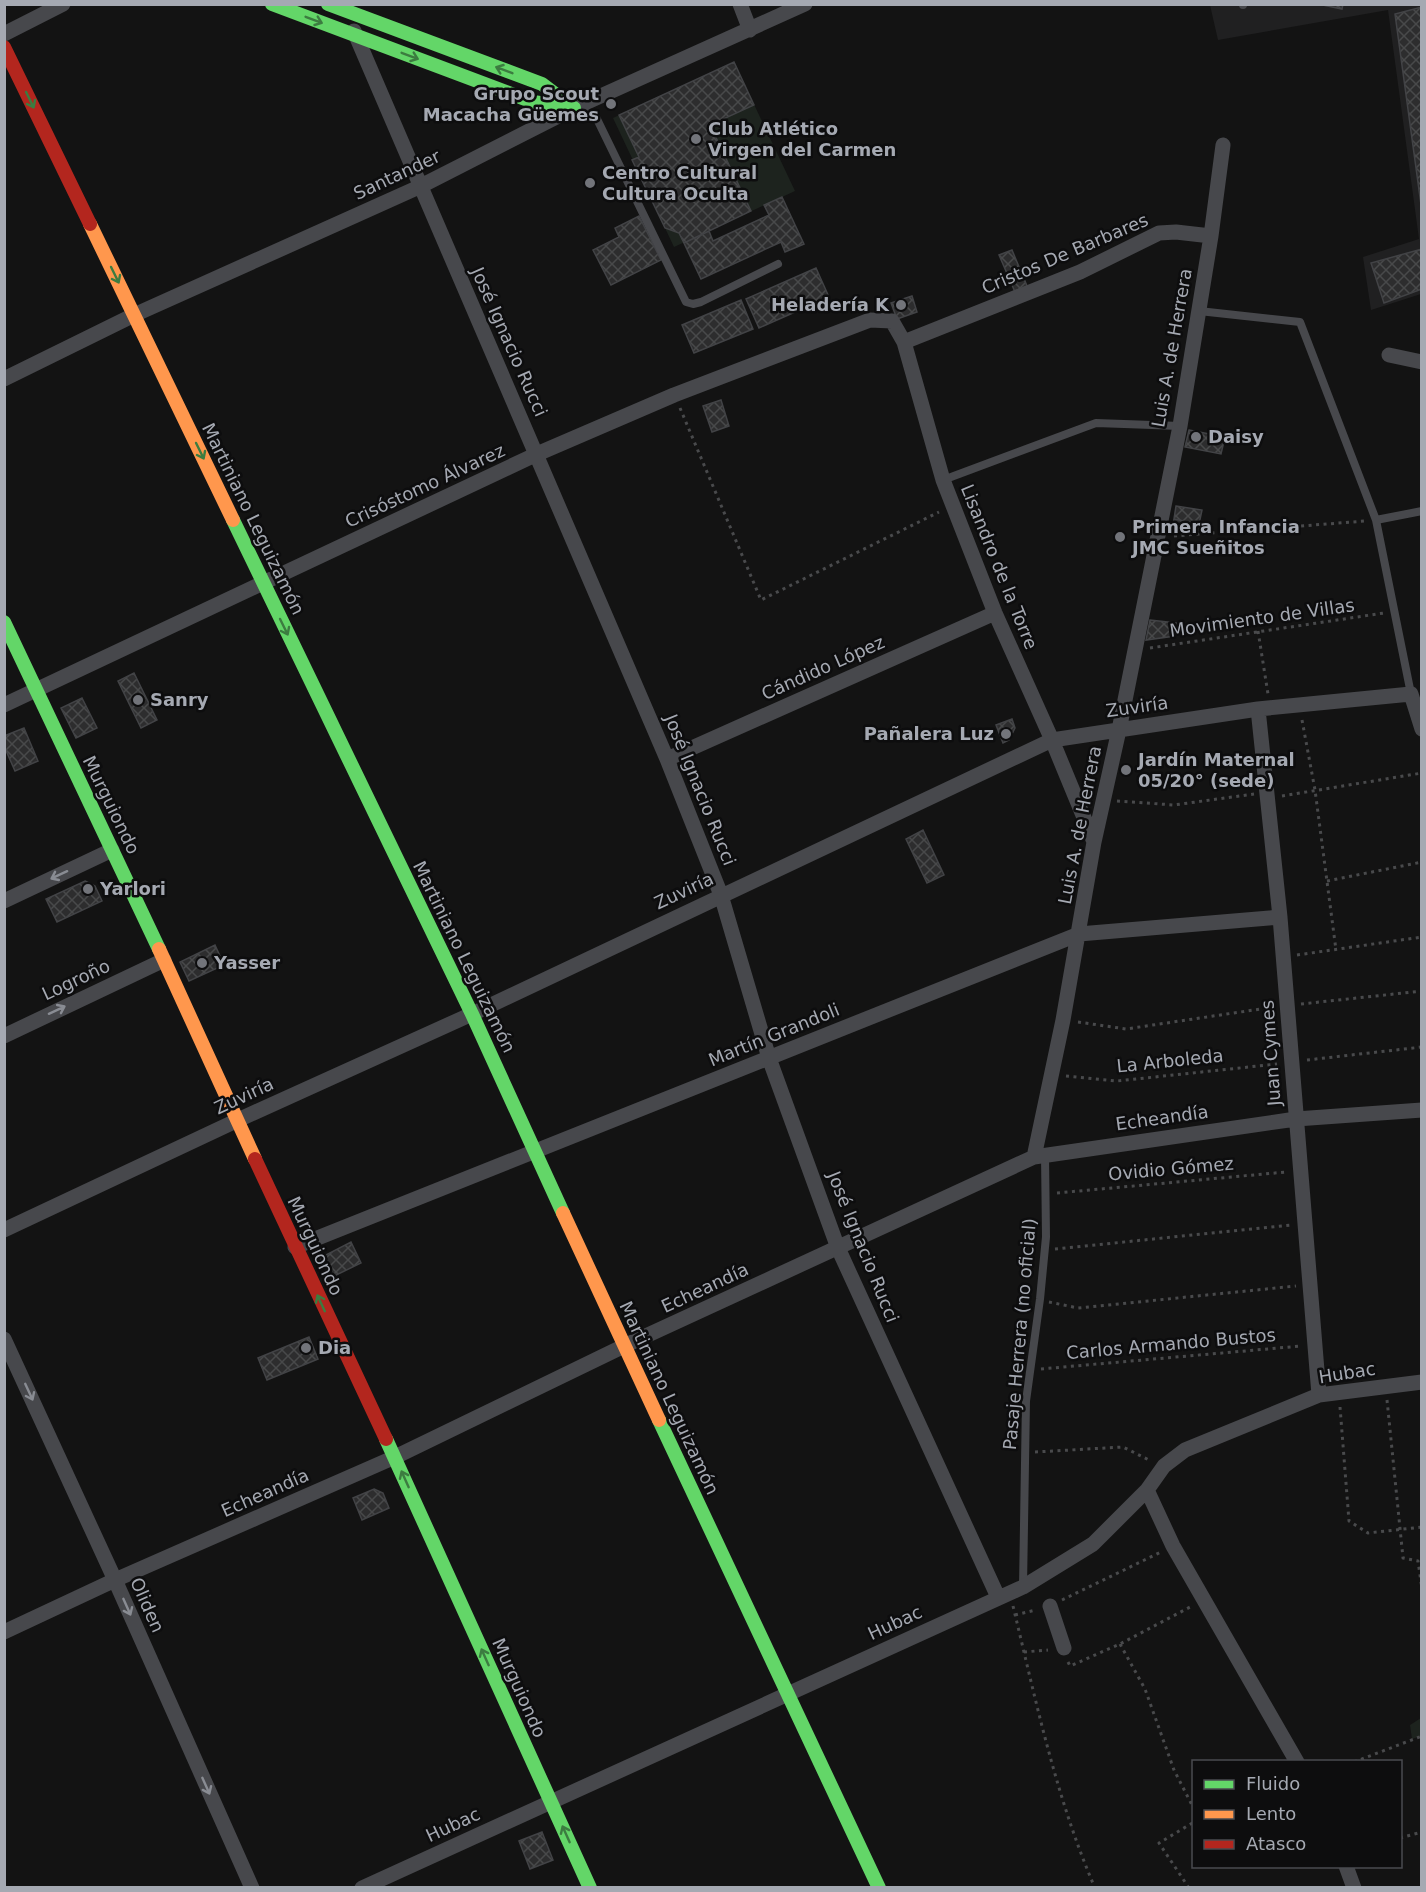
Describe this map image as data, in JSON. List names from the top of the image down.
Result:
{
  "streets": {
    "street": [
      "Santander",
      "Cristos De Barbares",
      "José Ignacio Rucci",
      "Luis A. de Herrera",
      "Crisóstomo Álvarez",
      "Martiniano Leguizamón",
      "Lisandro de la Torre",
      "Cándido López",
      "Zuviría",
      "Murguiondo",
      "Logroño",
      "Martín Grandoli",
      "Juan Cymes",
      "Echeandía",
      "Hubac",
      "Oliden"
    ],
    "lane": ["Pasaje Herrera (no oficial)"],
    "path": [
      "Movimiento de Villas",
      "La Arboleda",
      "Ovidio Gómez",
      "Carlos Armando Bustos"
    ]
  },
  "crossings": [
    ["Santander", "José Ignacio Rucci"],
    ["Santander", "Martiniano Leguizamón"],
    ["Cristos De Barbares", "Luis A. de Herrera"],
    ["Cristos De Barbares", "Lisandro de la Torre"],
    ["José Ignacio Rucci", "Crisóstomo Álvarez"],
    ["José Ignacio Rucci", "Cándido López"],
    ["José Ignacio Rucci", "Zuviría"],
    ["José Ignacio Rucci", "Martín Grandoli"],
    ["José Ignacio Rucci", "Echeandía"],
    ["José Ignacio Rucci", "Pasaje Herrera (no oficial)"],
    ["José Ignacio Rucci", "Hubac"],
    ["Luis A. de Herrera", "Lisandro de la Torre"],
    ["Luis A. de Herrera", "Movimiento de Villas"],
    ["Luis A. de Herrera", "Zuviría"],
    ["Luis A. de Herrera", "Martín Grandoli"],
    ["Luis A. de Herrera", "La Arboleda"],
    ["Luis A. de Herrera", "Echeandía"],
    ["Luis A. de Herrera", "Pasaje Herrera (no oficial)"],
    ["Crisóstomo Álvarez", "Martiniano Leguizamón"],
    ["Crisóstomo Álvarez", "Lisandro de la Torre"],
    ["Crisóstomo Álvarez", "Murguiondo"],
    ["Martiniano Leguizamón", "Zuviría"],
    ["Martiniano Leguizamón", "Martín Grandoli"],
    ["Martiniano Leguizamón", "Echeandía"],
    ["Martiniano Leguizamón", "Hubac"],
    ["Lisandro de la Torre", "Cándido López"],
    ["Lisandro de la Torre", "Zuviría"],
    ["Zuviría", "Murguiondo"],
    ["Zuviría", "Juan Cymes"],
    ["Murguiondo", "Logroño"],
    ["Murguiondo", "Martín Grandoli"],
    ["Murguiondo", "Echeandía"],
    ["Murguiondo", "Hubac"],
    ["Martín Grandoli", "Juan Cymes"],
    ["Juan Cymes", "La Arboleda"],
    ["Juan Cymes", "Echeandía"],
    ["Juan Cymes", "Ovidio Gómez"],
    ["Juan Cymes", "Carlos Armando Bustos"],
    ["Juan Cymes", "Hubac"],
    ["Echeandía", "Pasaje Herrera (no oficial)"],
    ["Echeandía", "Oliden"],
    ["Ovidio Gómez", "Pasaje Herrera (no oficial)"],
    ["Pasaje Herrera (no oficial)", "Carlos Armando Bustos"],
    ["Pasaje Herrera (no oficial)", "Hubac"]
  ],
  "one_way": ["Martiniano Leguizamón", "Murguiondo", "Oliden"],
  "places": [
    "Grupo Scout Macacha Güemes",
    "Club Atlético Virgen del Carmen",
    "Centro Cultural Cultura Oculta",
    "Heladería K",
    "Daisy",
    "Primera Infancia JMC Sueñitos",
    "Sanry",
    "Pañalera Luz",
    "Jardín Maternal 05/20° (sede)",
    "Yarlori",
    "Yasser",
    "Dia"
  ],
  "legend": ["Fluido", "Lento", "Atasco"]
}
